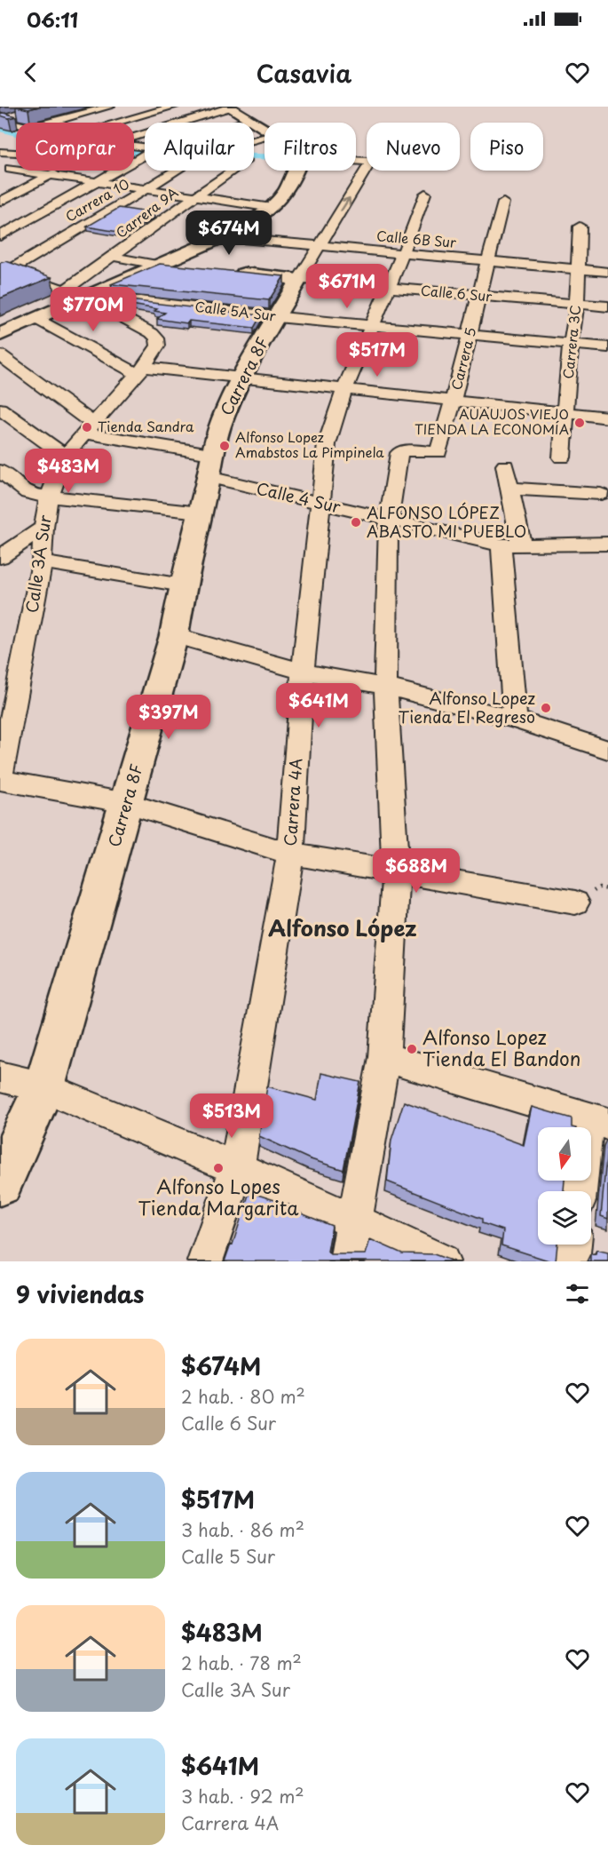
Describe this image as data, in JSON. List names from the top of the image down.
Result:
{
  "streets": {
    "street": [
      "Carrera 10",
      "Carrera 9A",
      "Calle 6B Sur",
      "Calle 6 Sur",
      "Calle 5A Sur",
      "Carrera 3C",
      "Carrera 5",
      "Carrera 8F",
      "Calle 4 Sur",
      "Calle 3A Sur",
      "Carrera 4A"
    ]
  },
  "crossings": [
    ["Calle 6B Sur", "Carrera 3C"],
    ["Calle 6B Sur", "Carrera 5"],
    ["Calle 6B Sur", "Carrera 4A"],
    ["Calle 6 Sur", "Carrera 3C"],
    ["Calle 6 Sur", "Carrera 5"],
    ["Calle 6 Sur", "Carrera 8F"],
    ["Calle 6 Sur", "Carrera 4A"],
    ["Calle 5A Sur", "Carrera 3C"],
    ["Calle 5A Sur", "Carrera 5"],
    ["Calle 5A Sur", "Carrera 8F"],
    ["Calle 5A Sur", "Calle 3A Sur"],
    ["Calle 5A Sur", "Carrera 4A"],
    ["Carrera 5", "Calle 4 Sur"],
    ["Carrera 8F", "Calle 4 Sur"],
    ["Calle 4 Sur", "Calle 3A Sur"],
    ["Calle 4 Sur", "Carrera 4A"]
  ],
  "districts": ["Alfonso López"],
  "places": [
    "AUAUJOS VIEJO TIENDA LA ECONOMÍA",
    "Tienda Sandra",
    "Alfonso Lopez Amabstos La Pimpinela",
    "ALFONSO LÓPEZ ABASTO MI PUEBLO",
    "Alfonso Lopez Tienda El Regreso",
    "Alfonso Lopez Tienda El Bandon",
    "Alfonso Lopes Tienda Margarita"
  ],
  "north": "bottom",
  "page": {
    "status": "06:11",
    "header": "Casavia",
    "chip": [
      "Comprar",
      "Alquilar",
      "Filtros",
      "Nuevo",
      "Piso"
    ],
    "price": [
      "$674M",
      "$671M",
      "$770M",
      "$517M",
      "$483M",
      "$641M",
      "$397M",
      "$688M",
      "$513M"
    ],
    "heading": "9 viviendas",
    "list": [
      {
        "name": "$674M",
        "note": "2 hab. · 80 m² · Calle 6 Sur"
      },
      {
        "name": "$517M",
        "note": "3 hab. · 86 m² · Calle 5 Sur"
      },
      {
        "name": "$483M",
        "note": "2 hab. · 78 m² · Calle 3A Sur"
      },
      {
        "name": "$641M",
        "note": "3 hab. · 92 m² · Carrera 4A"
      }
    ]
  }
}
